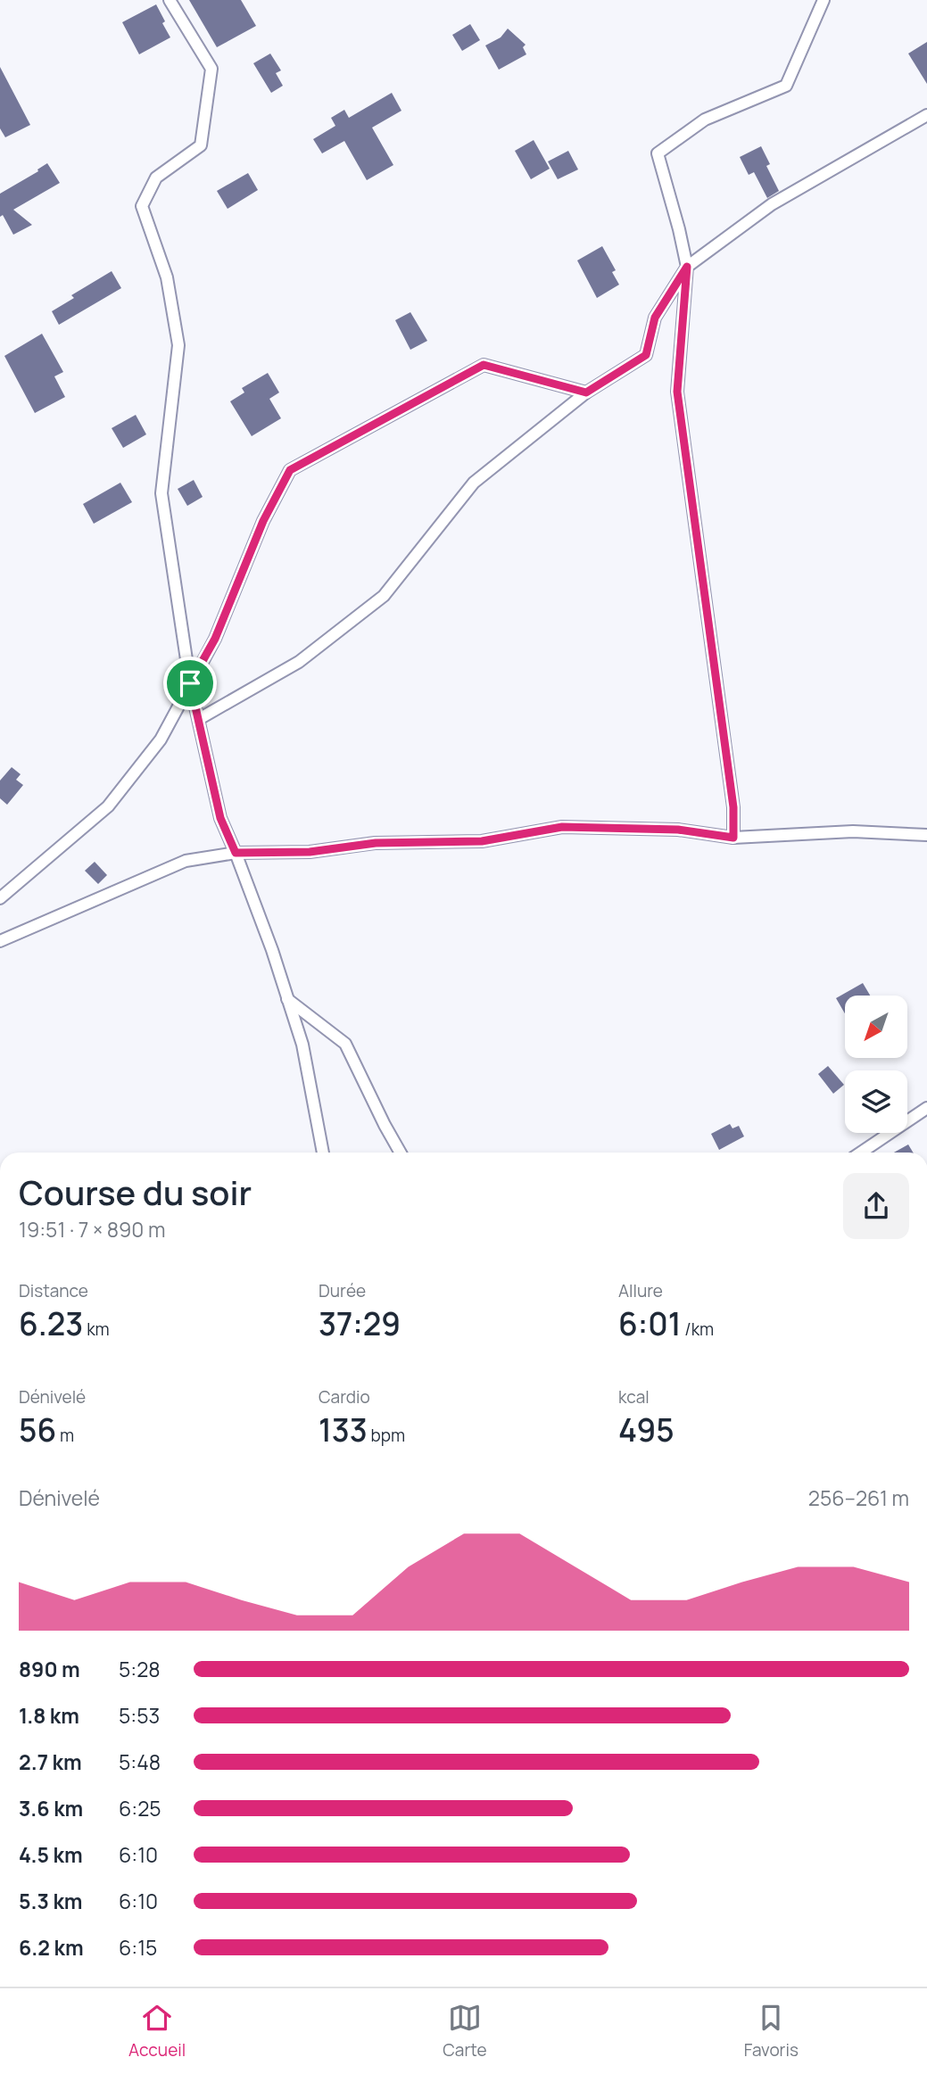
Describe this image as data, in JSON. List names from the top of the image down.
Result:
{
  "north": "bottom left",
  "page": {
    "heading": ["Course du soir", "19:51 · 7 × 890 m"],
    "stats": [
      ["Distance", "6.23 km"],
      ["Durée", "37:29"],
      ["Allure", "6:01 /km"],
      ["Dénivelé", "56 m"],
      ["Cardio", "133 bpm"],
      ["kcal", "495"]
    ],
    "chart": ["Dénivelé", "256–261 m"],
    "list": [
      {
        "name": "890 m",
        "note": "5:28"
      },
      {
        "name": "1.8 km",
        "note": "5:53"
      },
      {
        "name": "2.7 km",
        "note": "5:48"
      },
      {
        "name": "3.6 km",
        "note": "6:25"
      },
      {
        "name": "4.5 km",
        "note": "6:10"
      },
      {
        "name": "5.3 km",
        "note": "6:10"
      },
      {
        "name": "6.2 km",
        "note": "6:15"
      }
    ],
    "tabs": ["Accueil", "Carte", "Favoris"]
  }
}
